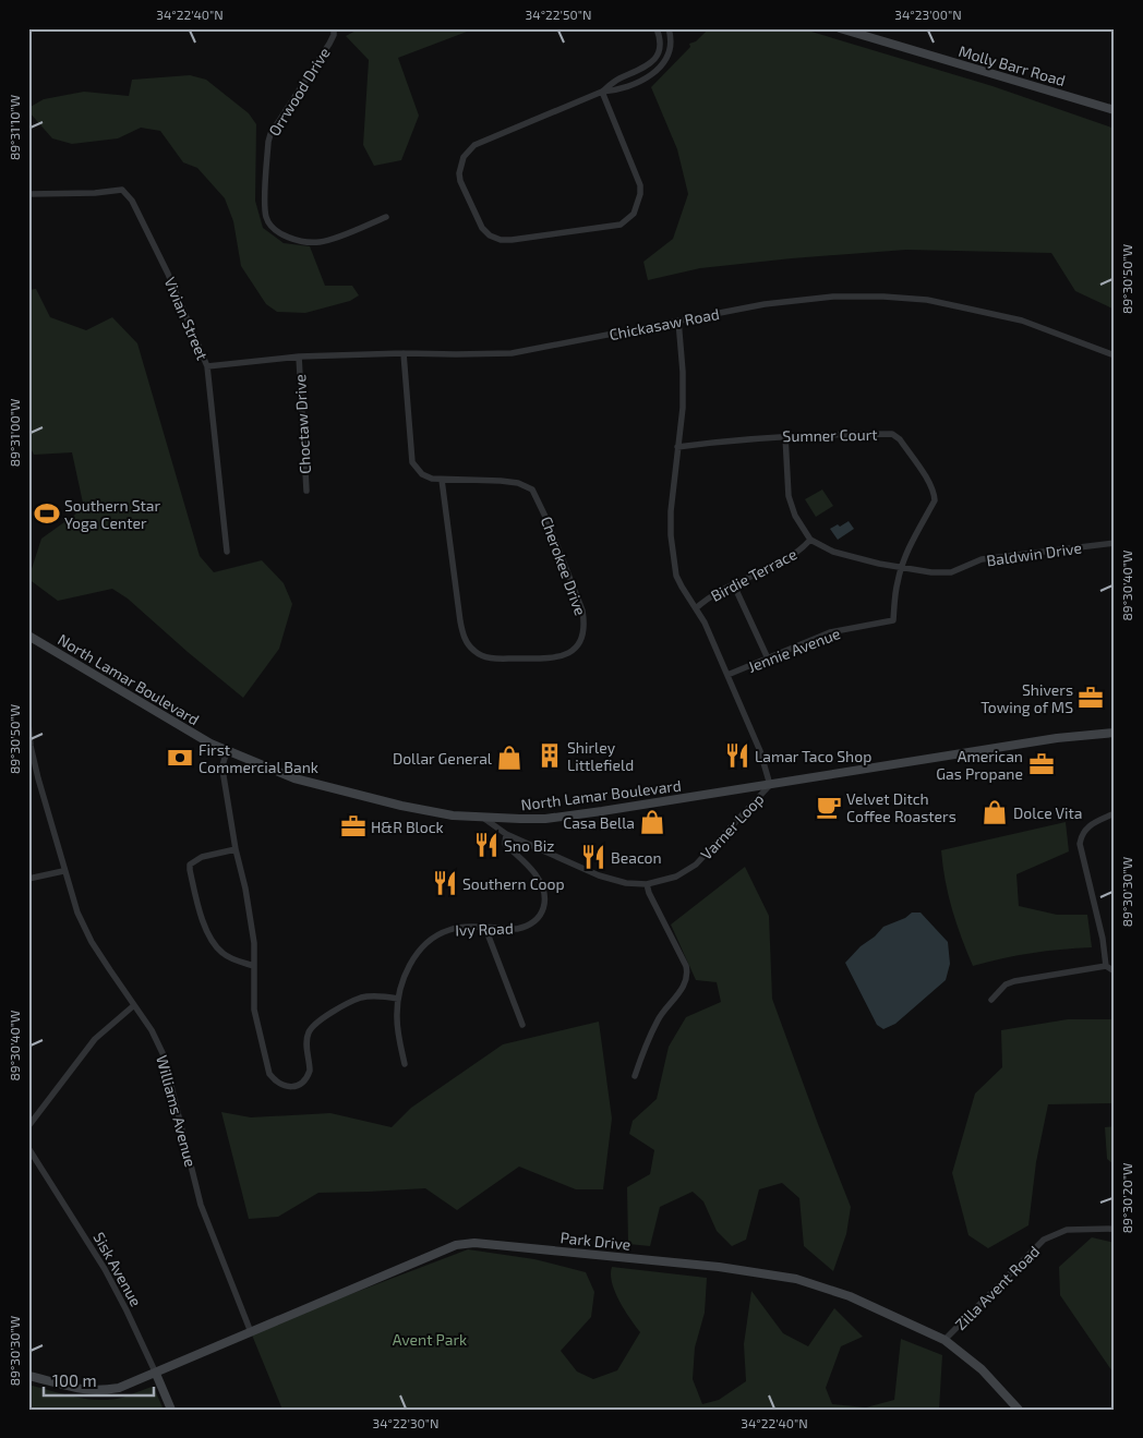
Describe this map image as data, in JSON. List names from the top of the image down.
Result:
{
  "streets": {
    "street": [
      "Molly Barr Road",
      "Orrwood Drive",
      "Vivian Street",
      "Chickasaw Road",
      "Choctaw Drive",
      "Sumner Court",
      "Baldwin Drive",
      "Cherokee Drive",
      "Birdie Terrace",
      "Jennie Avenue",
      "North Lamar Boulevard",
      "Varner Loop",
      "Ivy Road",
      "Williams Avenue",
      "Park Drive",
      "Sisk Avenue",
      "Zilla Avent Road"
    ]
  },
  "crossings": [
    ["Vivian Street", "Chickasaw Road"],
    ["Chickasaw Road", "Choctaw Drive"],
    ["Chickasaw Road", "Cherokee Drive"],
    ["Sumner Court", "Baldwin Drive"],
    ["Sumner Court", "Birdie Terrace"],
    ["Sumner Court", "Jennie Avenue"],
    ["Baldwin Drive", "Birdie Terrace"],
    ["Baldwin Drive", "Jennie Avenue"],
    ["Birdie Terrace", "Jennie Avenue"],
    ["North Lamar Boulevard", "Varner Loop"],
    ["Varner Loop", "Ivy Road"],
    ["Williams Avenue", "Park Drive"],
    ["Park Drive", "Sisk Avenue"],
    ["Park Drive", "Zilla Avent Road"]
  ],
  "parks": ["Avent Park"],
  "places": {
    "sports": ["Southern Star Yoga Center"],
    "office": ["Shivers Towing of MS", "American Gas Propane", "H&R Block"],
    "building": ["Shirley Littlefield"],
    "restaurant": [
      "Lamar Taco Shop",
      "Sno Biz",
      "Beacon",
      "Southern Coop"
    ],
    "bank": ["First Commercial Bank"],
    "shop": ["Dollar General", "Dolce Vita", "Casa Bella"],
    "cafe": ["Velvet Ditch Coffee Roasters"]
  },
  "scale_bar": "100 m",
  "coordinates": [
    "34°22'40\"N",
    "34°22'50\"N",
    "34°23'00\"N",
    "89°31'10\"W",
    "89°30'50\"W",
    "89°31'00\"W",
    "89°30'40\"W",
    "89°30'30\"W",
    "89°30'20\"W",
    "34°22'30\"N"
  ]
}
